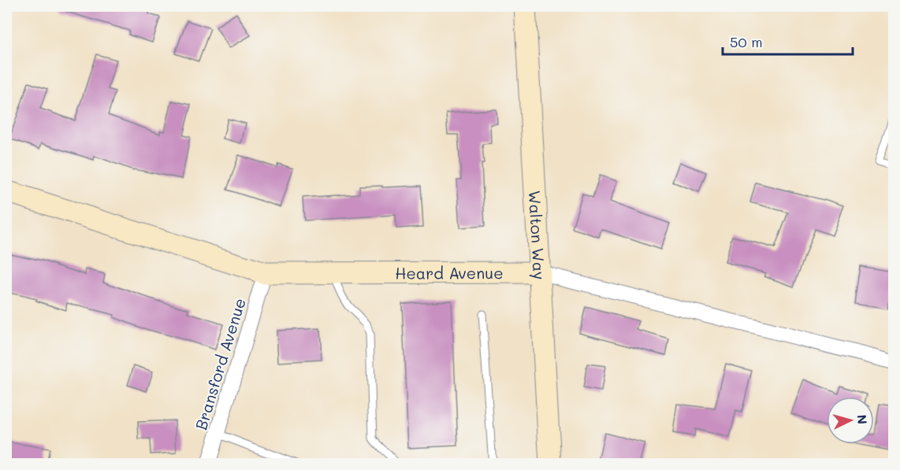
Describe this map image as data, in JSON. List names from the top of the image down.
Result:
{
  "streets": {
    "street": ["Walton Way", "Heard Avenue", "Bransford Avenue"]
  },
  "crossings": [
    ["Walton Way", "Heard Avenue"],
    ["Heard Avenue", "Bransford Avenue"]
  ],
  "scale_bar": "50 m",
  "north": "right"
}
